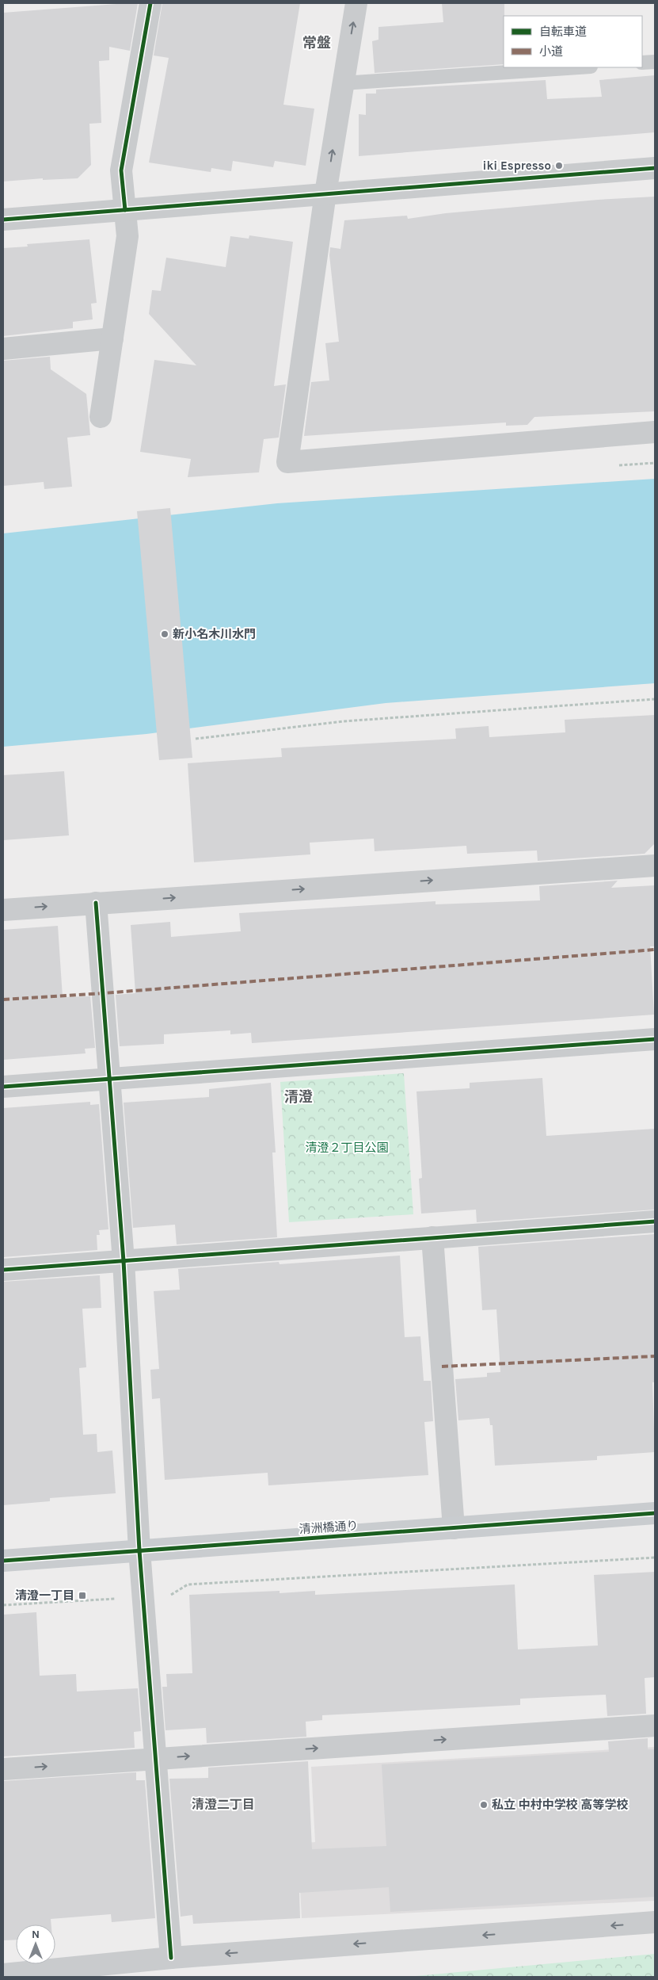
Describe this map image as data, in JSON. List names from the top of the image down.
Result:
{
  "streets": {
    "main road": ["清洲橋通り"]
  },
  "districts": ["常盤", "清澄", "清澄二丁目"],
  "parks": ["清澄２丁目公園"],
  "places": {
    "other": ["iki Espresso", "新小名木川水門", "私立 中村中学校 高等学校"],
    "transit": ["清澄一丁目"]
  },
  "legend": ["自転車道", "小道"],
  "north": "top"
}
